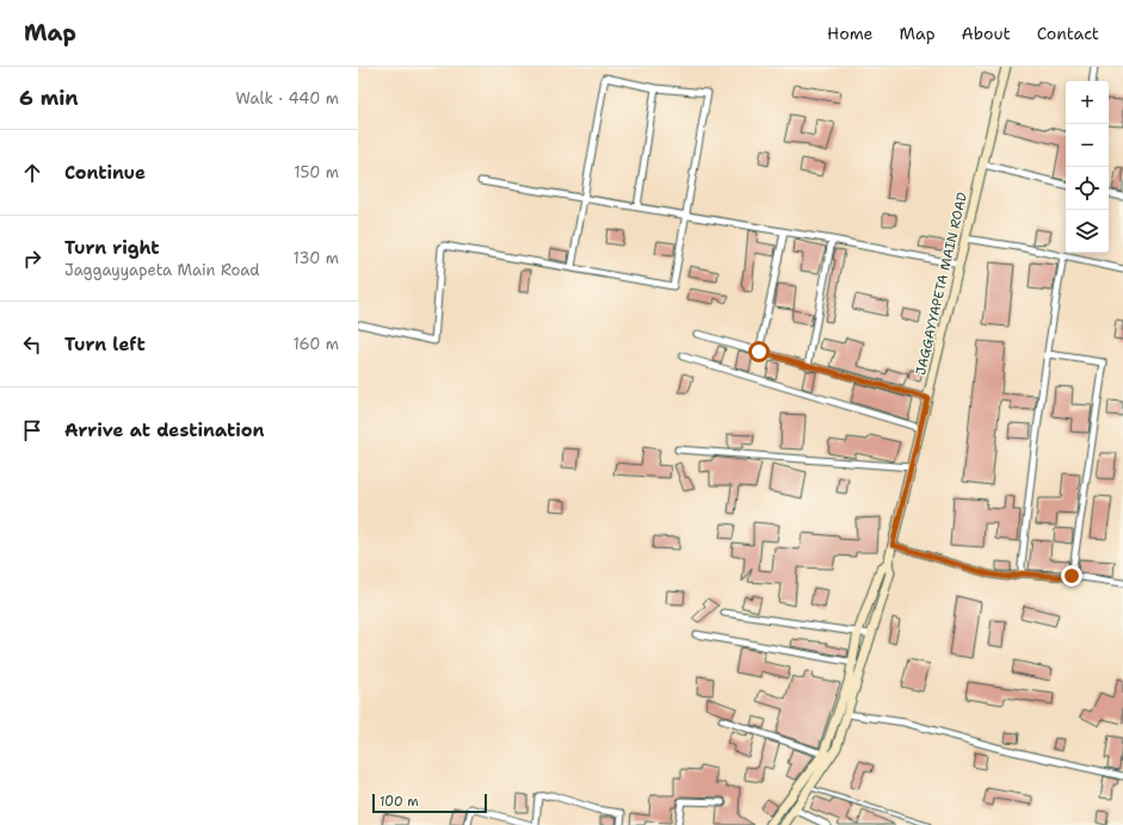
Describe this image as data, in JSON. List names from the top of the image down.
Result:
{
  "streets": {
    "main road": ["JAGGAYYAPETA MAIN ROAD"]
  },
  "scale_bar": "100 m",
  "page": {
    "header": "Map",
    "nav": [
      "Home",
      "Map",
      "About",
      "Contact"
    ],
    "heading": ["6 min", "Walk · 440 m"],
    "map_buttons": ["+", "−"],
    "list": [
      ["Continue", "150 m"],
      ["Turn right", "Jaggayyapeta Main Road", "130 m"],
      ["Turn left", "160 m"],
      "Arrive at destination"
    ],
    "scale": "100 m"
  }
}
